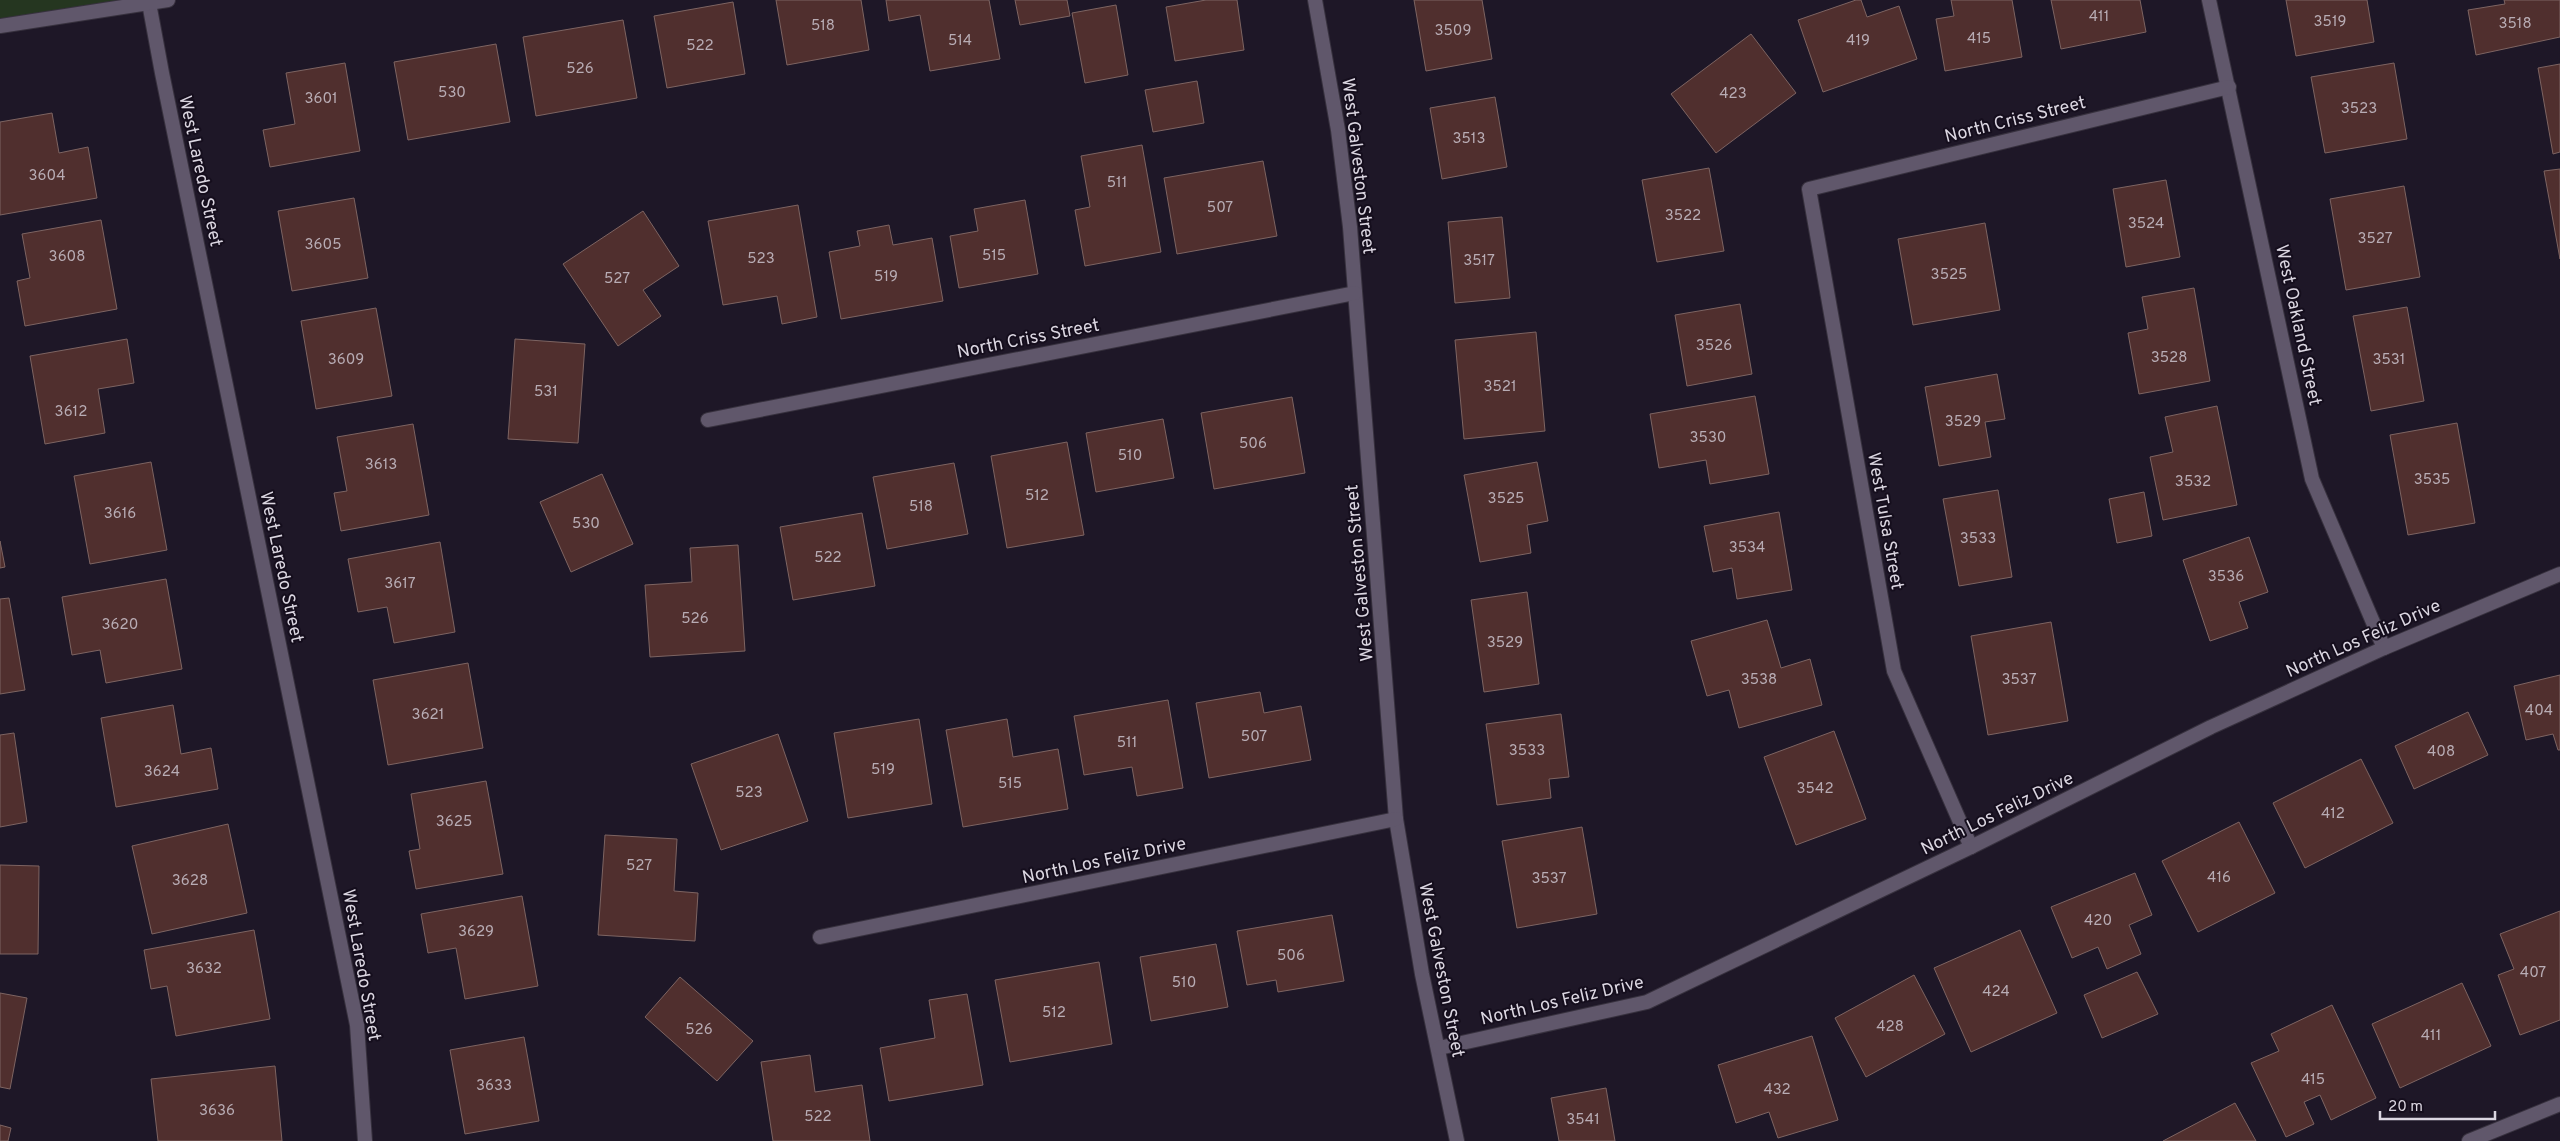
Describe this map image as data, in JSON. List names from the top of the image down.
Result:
{
  "streets": {
    "street": [
      "North Criss Street",
      "West Galveston Street",
      "West Laredo Street",
      "West Oakland Street",
      "West Tulsa Street",
      "North Los Feliz Drive"
    ]
  },
  "crossings": [
    ["North Criss Street", "West Galveston Street"],
    ["North Criss Street", "West Oakland Street"],
    ["North Criss Street", "West Tulsa Street"],
    ["West Galveston Street", "North Los Feliz Drive"],
    ["West Oakland Street", "North Los Feliz Drive"],
    ["West Tulsa Street", "North Los Feliz Drive"]
  ],
  "house_numbers": [
    "411",
    "3519",
    "3518",
    "518",
    "3509",
    "415",
    "514",
    "419",
    "522",
    "526",
    "530",
    "423",
    "3601",
    "3523",
    "3513",
    "3604",
    "511",
    "507",
    "3522",
    "3524",
    "3527",
    "3605",
    "515",
    "3608",
    "523",
    "3517",
    "3525",
    "519",
    "527",
    "3526",
    "3528",
    "3609",
    "3531",
    "3521",
    "531",
    "3612",
    "3529",
    "3530",
    "506",
    "510",
    "3613",
    "3535",
    "3532",
    "512",
    "3525",
    "518",
    "3616",
    "530",
    "3533",
    "3534",
    "522",
    "3536",
    "3617",
    "526",
    "3620",
    "3529",
    "3538",
    "3537",
    "404",
    "3621",
    "507",
    "511",
    "3533",
    "408",
    "519",
    "3624",
    "515",
    "3542",
    "523",
    "412",
    "3625",
    "527",
    "416",
    "3537",
    "3628",
    "420",
    "3629",
    "506",
    "3632",
    "407",
    "510",
    "424",
    "512",
    "428",
    "526",
    "411",
    "415",
    "3633",
    "432",
    "3636",
    "522",
    "3541"
  ],
  "scale_bar": "20 m"
}
